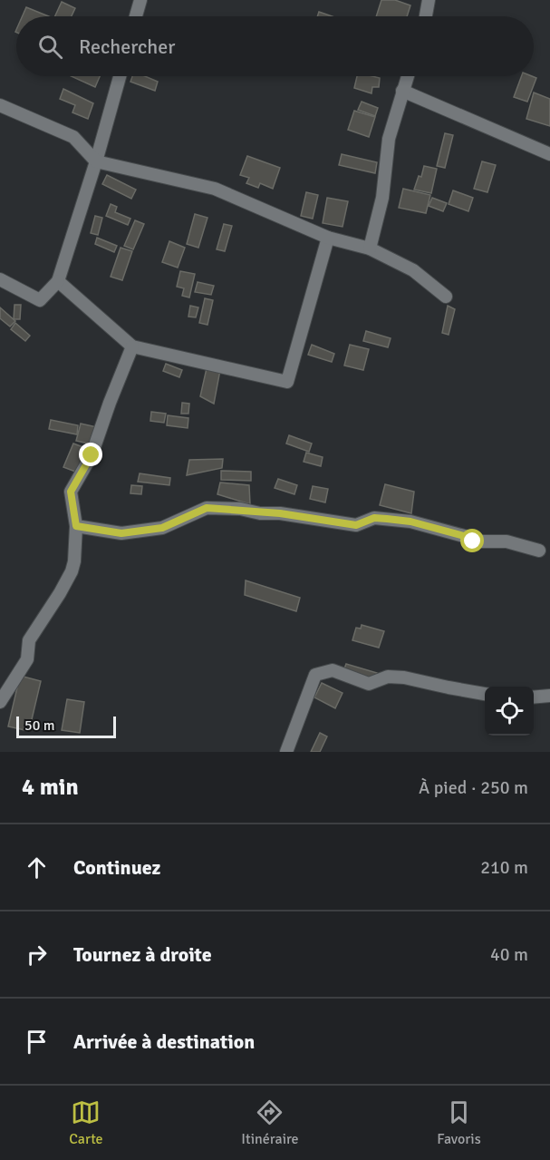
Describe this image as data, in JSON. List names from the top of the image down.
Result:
{
  "scale_bar": "50 m",
  "page": {
    "search": "Rechercher",
    "scale": "50 m",
    "heading": ["4 min", "À pied · 250 m"],
    "list": [
      ["Continuez", "210 m"],
      ["Tournez à droite", "40 m"],
      "Arrivée à destination"
    ],
    "nav": ["Carte", "Itinéraire", "Favoris"]
  }
}
